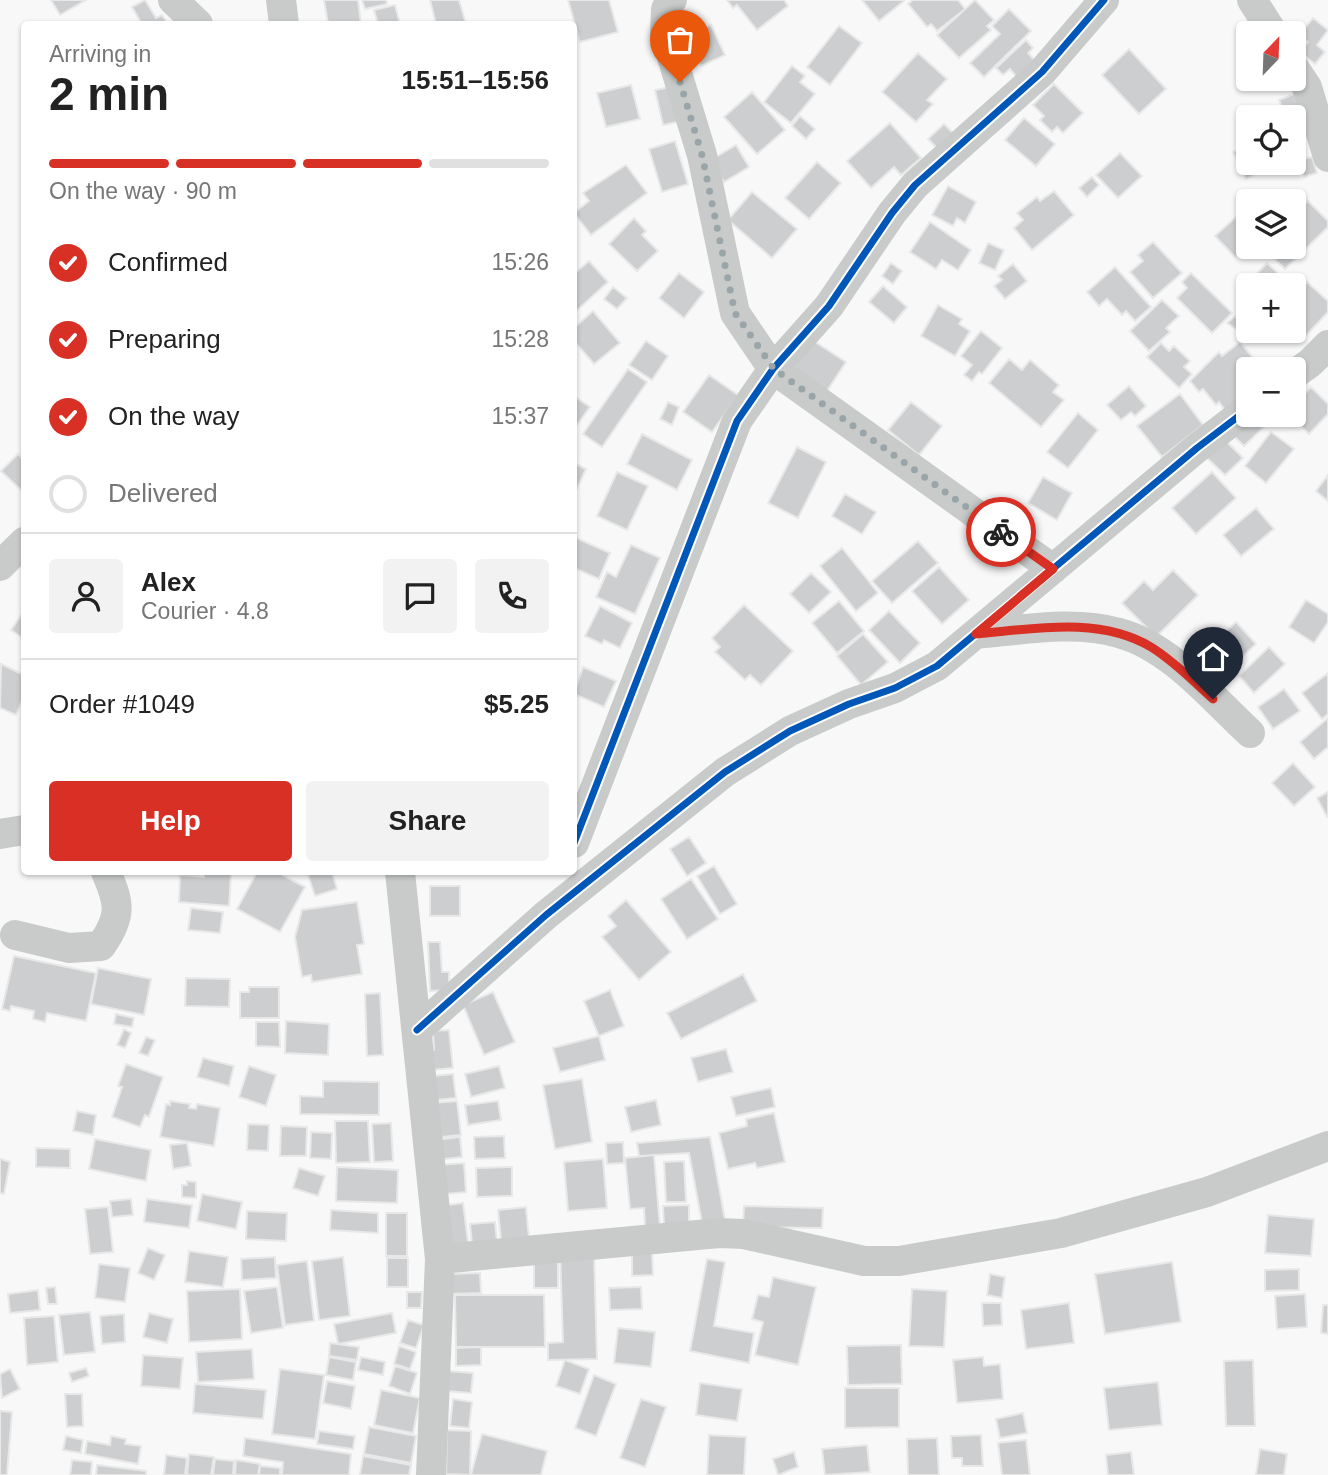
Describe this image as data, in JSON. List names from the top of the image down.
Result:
{
  "north": "top right",
  "page": {
    "map_buttons": ["+", "−"],
    "heading": ["2 min", "Arriving in", "15:51–15:56"],
    "panel": [
      "Alex",
      "Courier · 4.8",
      "Order #1049",
      "$5.25"
    ],
    "bar": "On the way · 90 m",
    "list": [
      ["Confirmed", "15:26"],
      ["Preparing", "15:28"],
      ["On the way", "15:37"],
      "Delivered"
    ],
    "buttons": ["Help", "Share"]
  }
}
